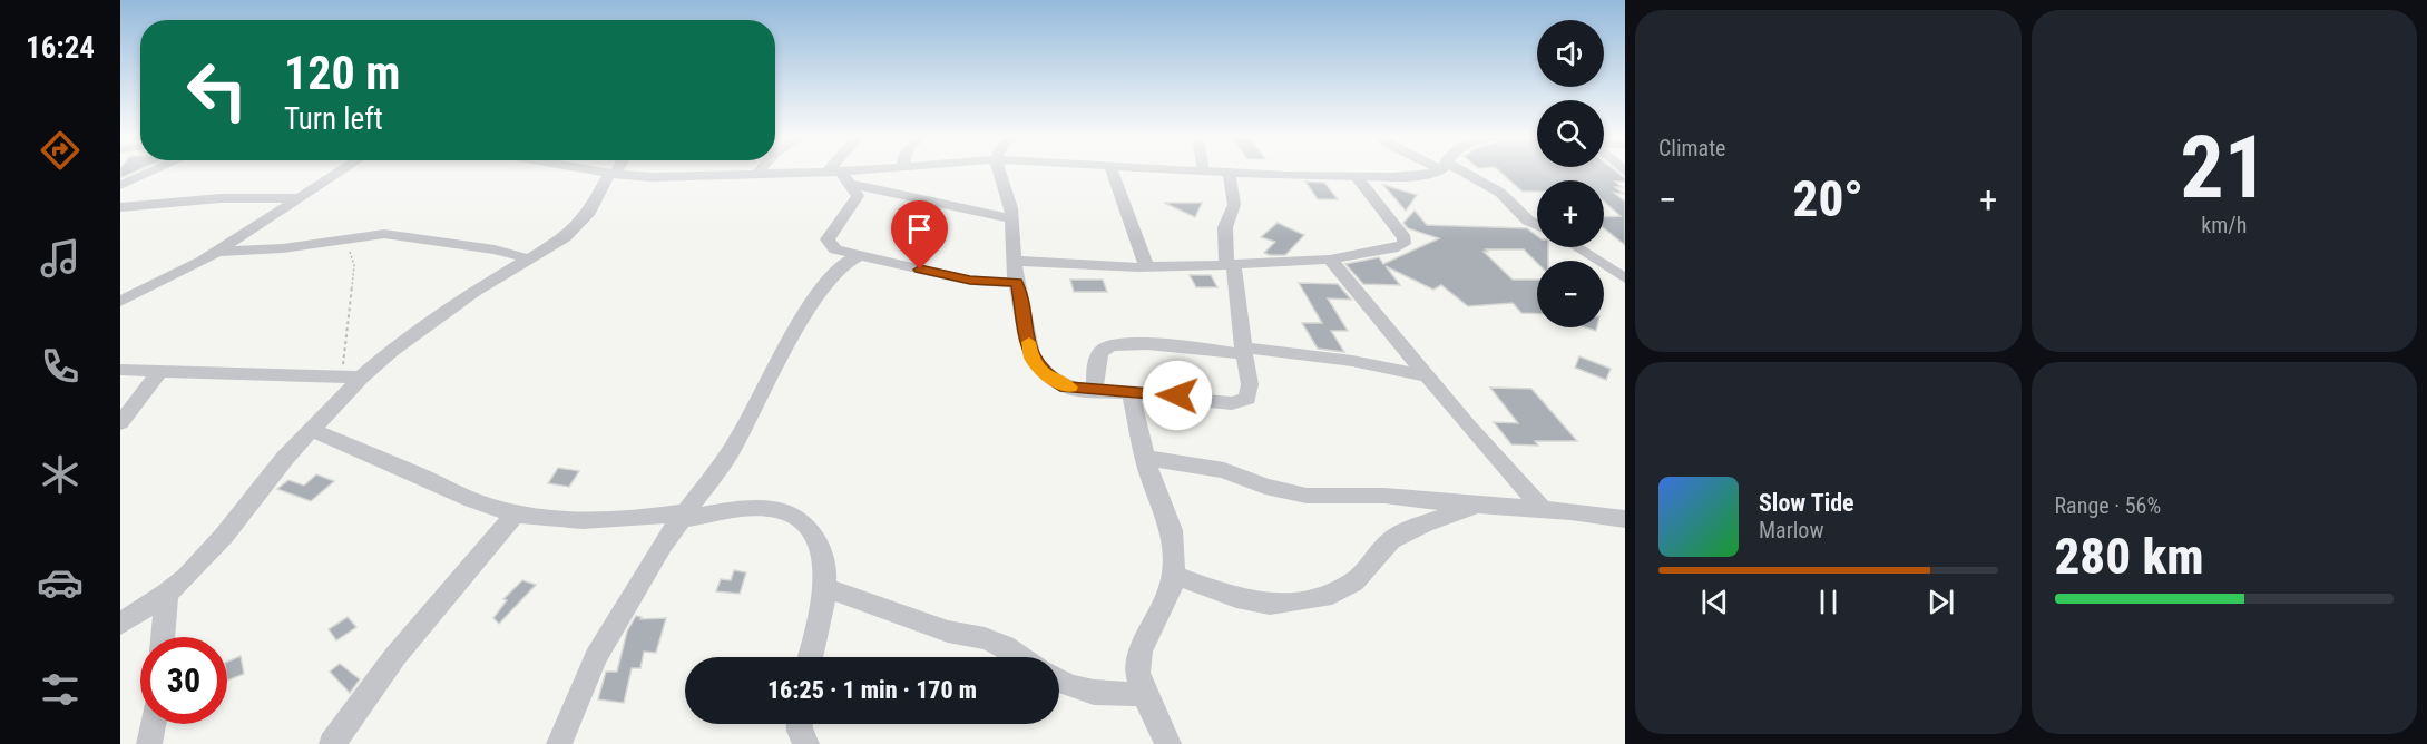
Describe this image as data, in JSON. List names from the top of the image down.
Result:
{
  "page": {
    "tabs": "16:24",
    "tile": [
      "Climate",
      ["21", "km/h"],
      ["Range · 56%", "280 km"]
    ],
    "map_buttons": ["+", "−"],
    "turn": ["120 m", "Turn left"],
    "heat": ["−", "20°", "+"],
    "song": ["Slow Tide", "Marlow"],
    "limit": "30",
    "trip": "16:25 · 1 min · 170 m"
  }
}
